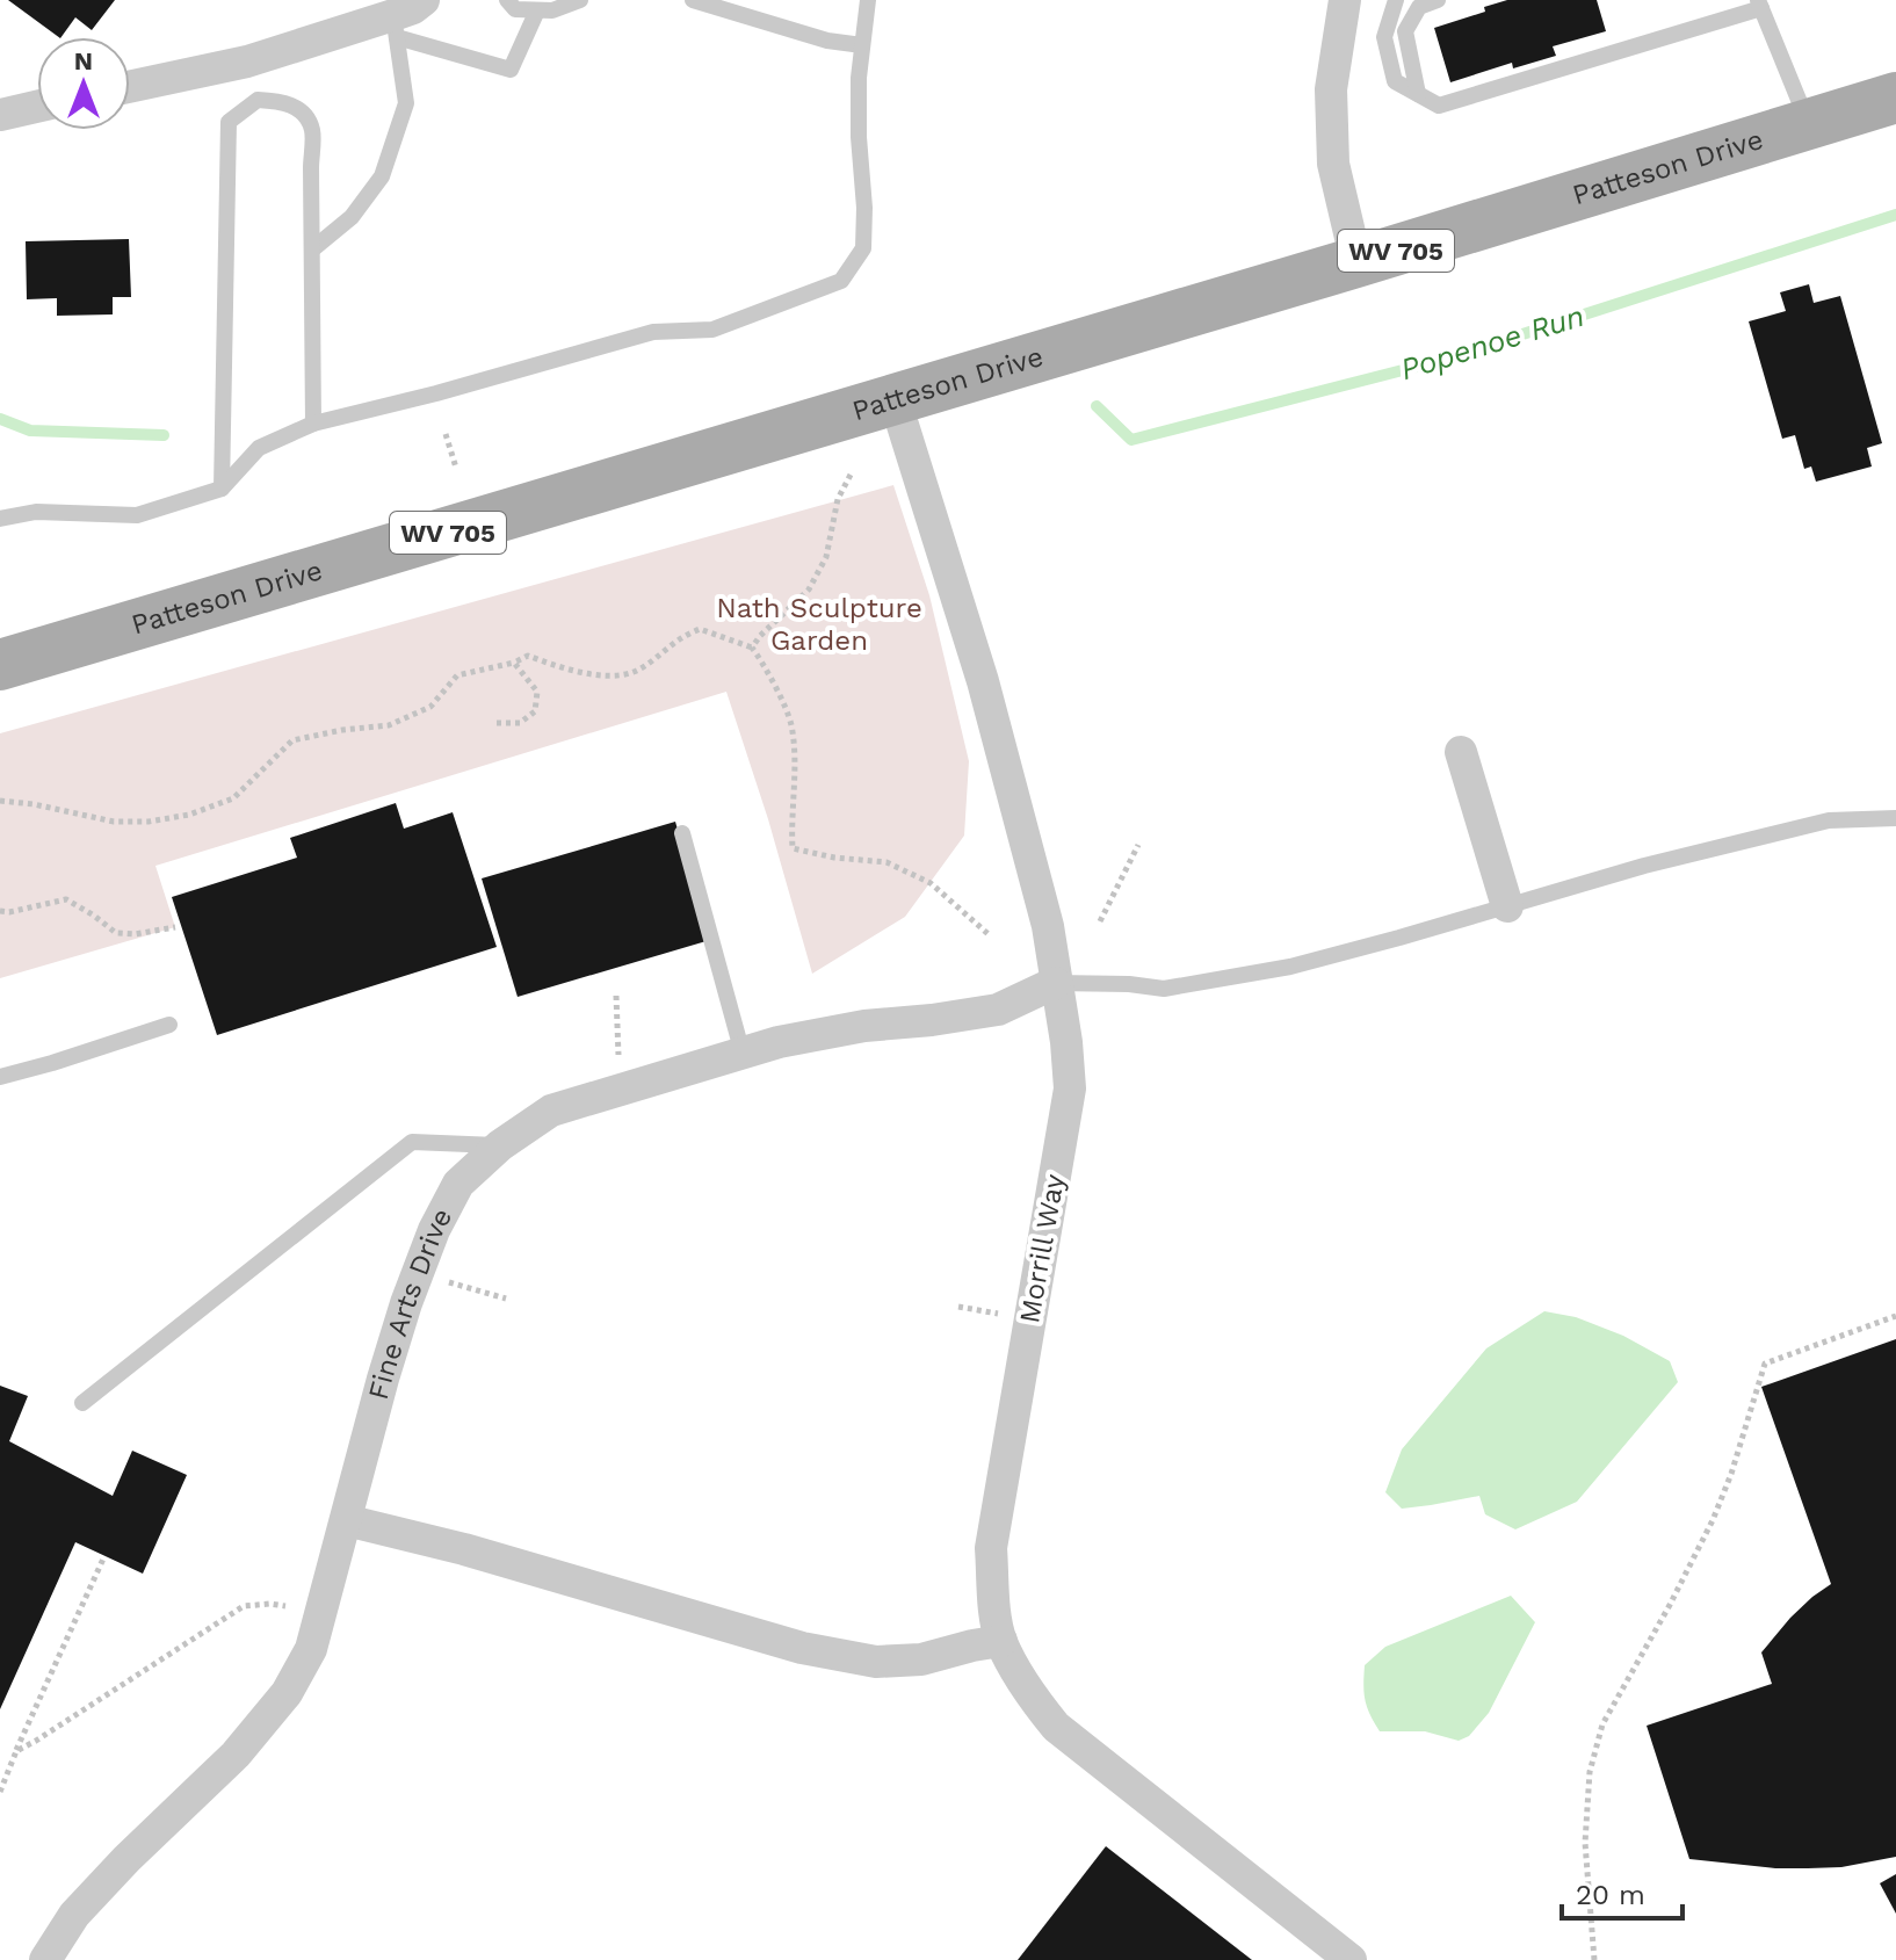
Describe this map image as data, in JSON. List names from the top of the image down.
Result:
{
  "streets": {
    "main road": ["Patteson Drive", "WV 705"],
    "street": ["Morrill Way", "Fine Arts Drive"]
  },
  "crossings": [
    ["Patteson Drive", "Morrill Way"],
    ["Morrill Way", "Fine Arts Drive"]
  ],
  "water": ["Popenoe Run"],
  "parks": ["Nath Sculpture Garden"],
  "scale_bar": "20 m",
  "north": "top"
}
